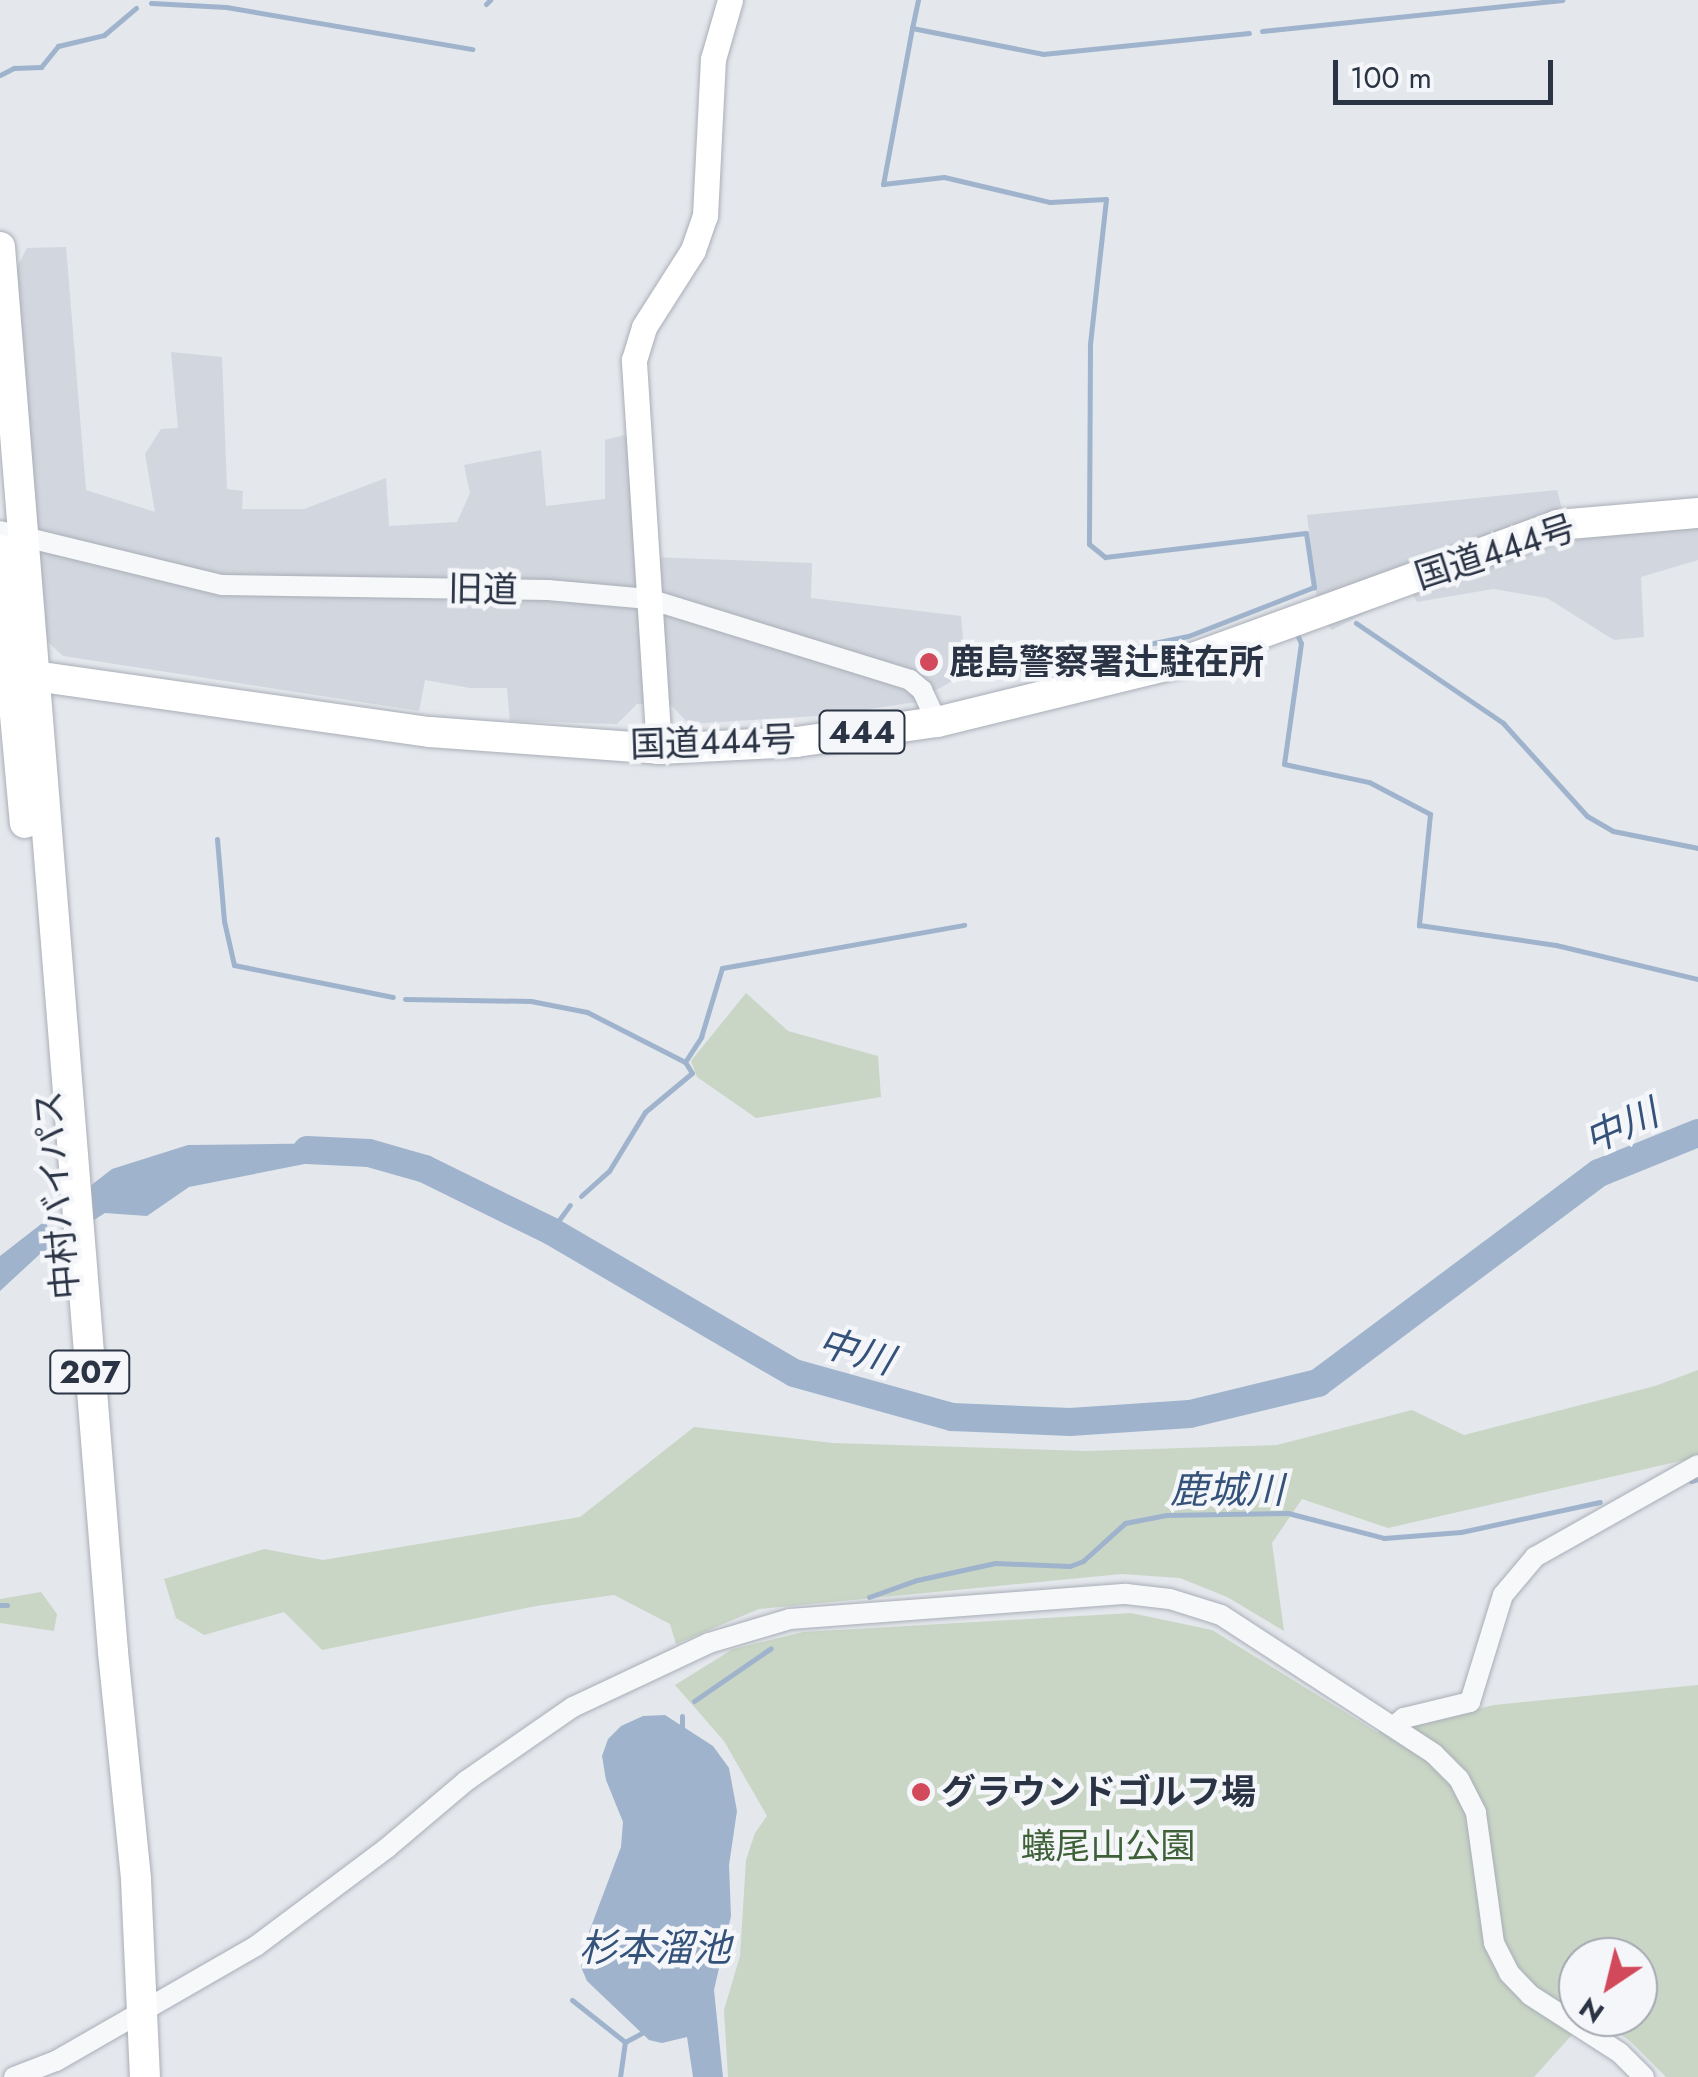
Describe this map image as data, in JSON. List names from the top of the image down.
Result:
{
  "streets": {
    "highway": [
      "国道444号",
      "444",
      "中村バイパス",
      "207"
    ],
    "street": ["旧道"]
  },
  "crossings": [
    ["国道444号", "旧道"],
    ["国道444号", "中村バイパス"],
    ["国道444号", "207"],
    ["旧道", "207"],
    ["中村バイパス", "207"]
  ],
  "water": ["中川", "鹿城川", "杉本溜池"],
  "parks": ["蟻尾山公園"],
  "places": ["鹿島警察署辻駐在所", "グラウンドゴルフ場"],
  "scale_bar": "100 m",
  "north": "bottom left"
}
